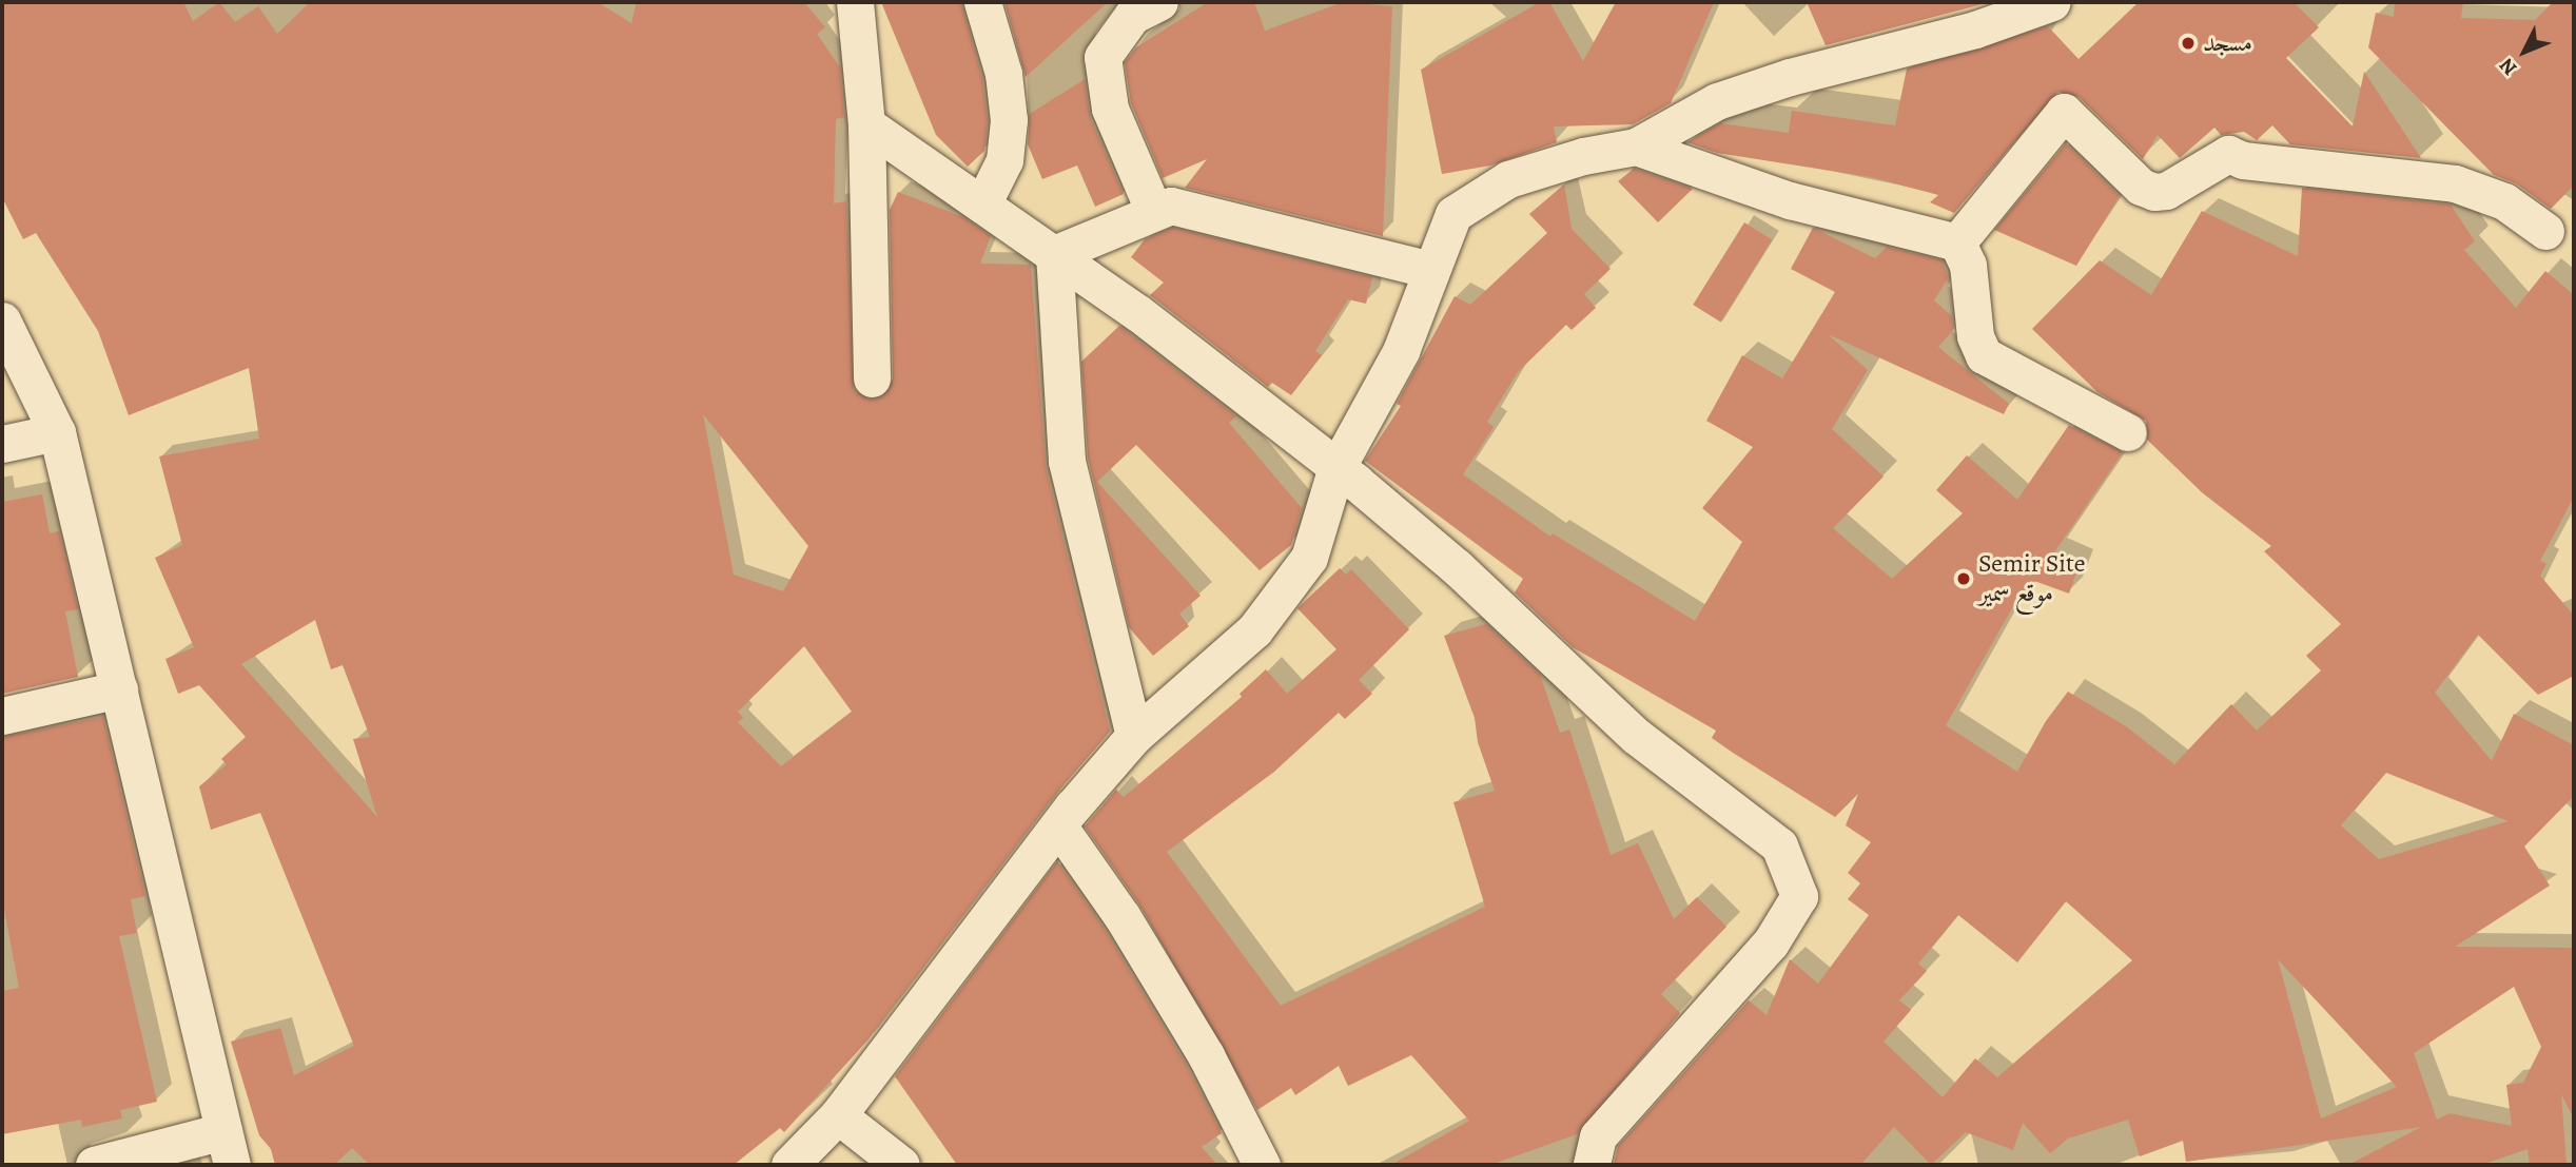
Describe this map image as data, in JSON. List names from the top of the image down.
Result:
{
  "places": ["مسجد", "Semir Site موقع سمير"],
  "north": "bottom left"
}
